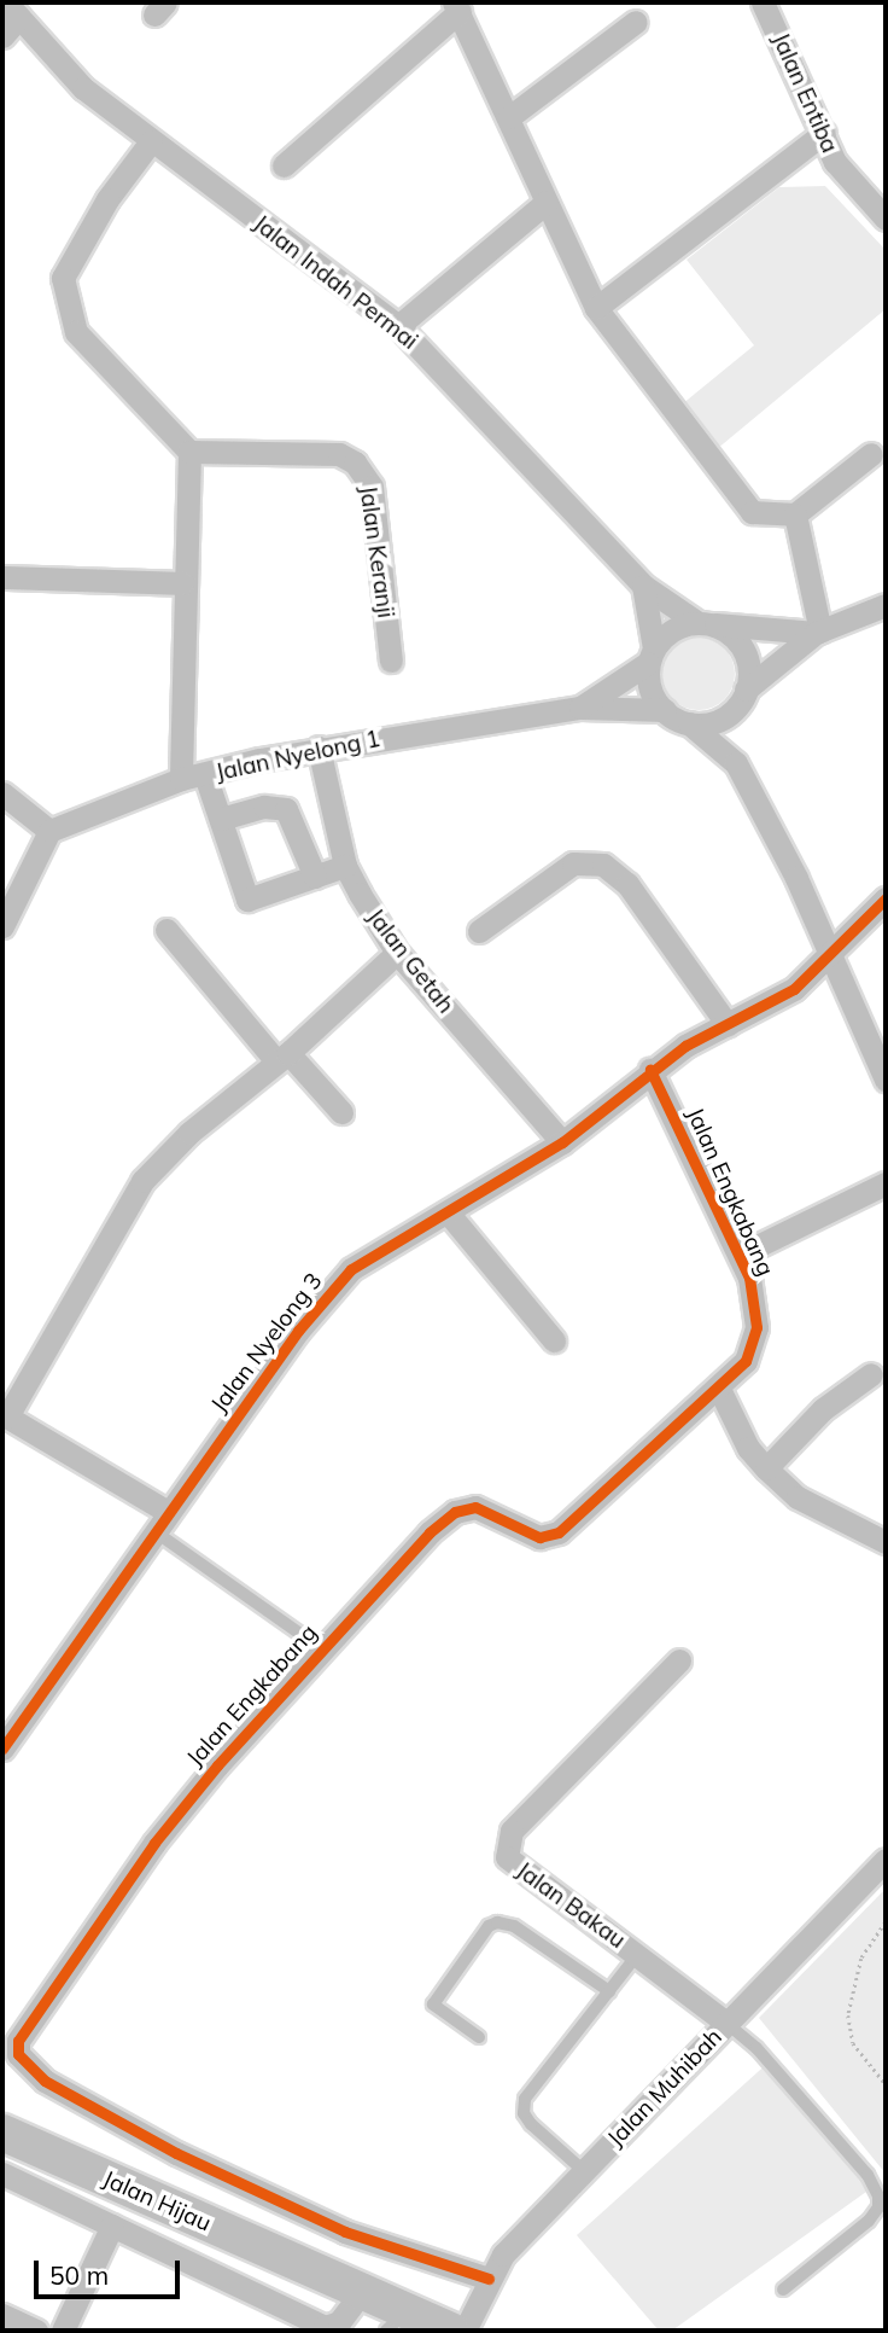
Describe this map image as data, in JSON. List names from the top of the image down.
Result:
{
  "streets": {
    "main road": ["Jalan Hijau"],
    "street": [
      "Jalan Entiba",
      "Jalan Indah Permai",
      "Jalan Keranji",
      "Jalan Nyelong 1",
      "Jalan Getah",
      "Jalan Engkabang",
      "Jalan Nyelong 3",
      "Jalan Bakau",
      "Jalan Muhibah"
    ]
  },
  "crossings": [
    ["Jalan Indah Permai", "Jalan Nyelong 1"],
    ["Jalan Nyelong 1", "Jalan Getah"],
    ["Jalan Getah", "Jalan Nyelong 3"],
    ["Jalan Engkabang", "Jalan Nyelong 3"],
    ["Jalan Engkabang", "Jalan Muhibah"],
    ["Jalan Bakau", "Jalan Muhibah"]
  ],
  "scale_bar": "50 m"
}
